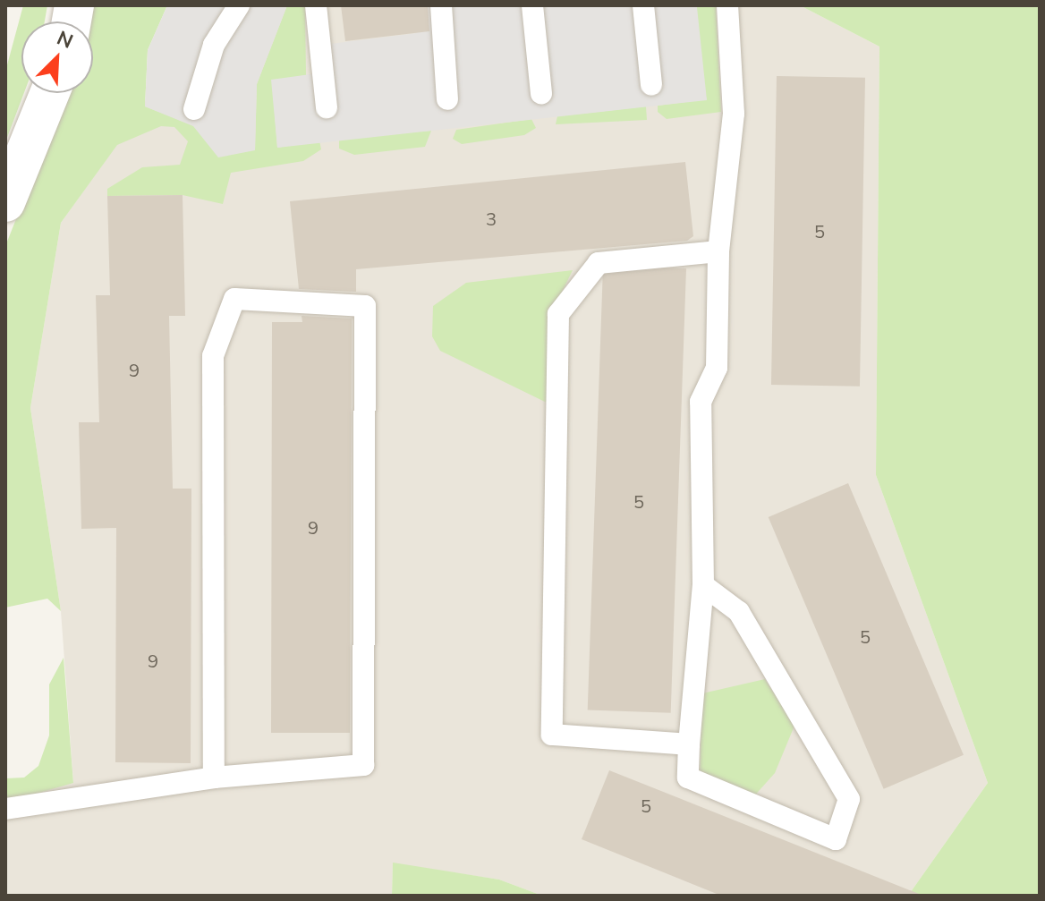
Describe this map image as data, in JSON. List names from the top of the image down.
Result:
{
  "house_numbers": [
    "3",
    "5",
    "9",
    "5",
    "9",
    "5",
    "9",
    "5"
  ],
  "north": "top right"
}
